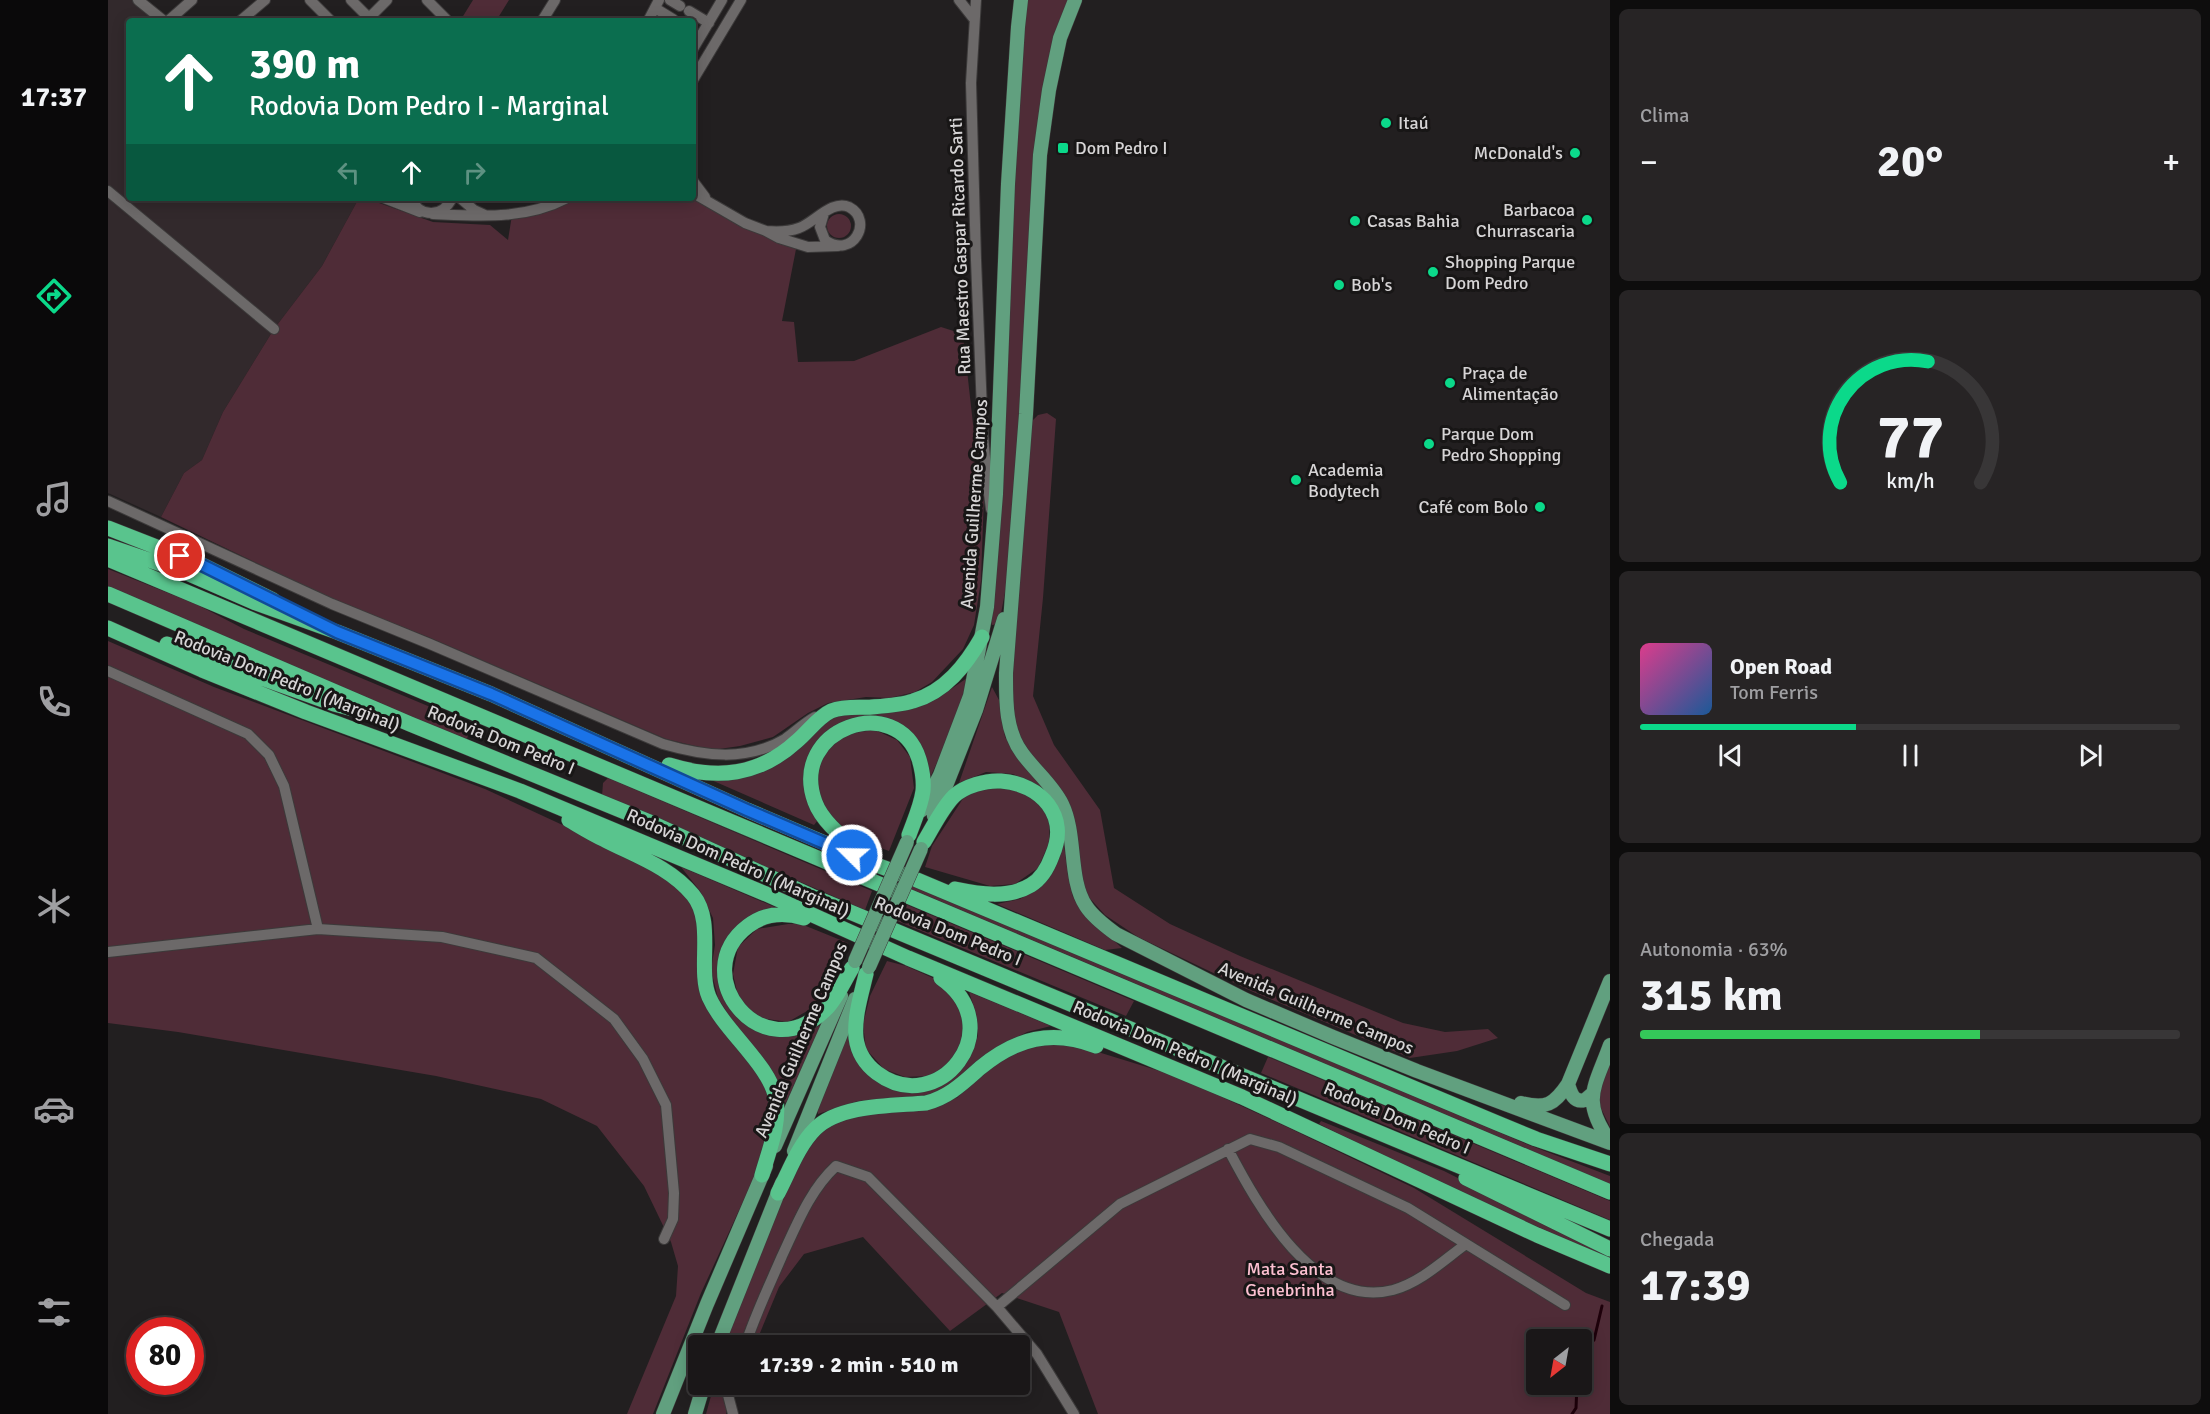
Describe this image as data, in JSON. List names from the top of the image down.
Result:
{
  "streets": {
    "highway": ["Rodovia Dom Pedro I (Marginal)", "Rodovia Dom Pedro I"],
    "main road": ["Avenida Guilherme Campos"],
    "street": ["Rua Maestro Gaspar Ricardo Sarti"]
  },
  "crossings": [
    ["Rua Maestro Gaspar Ricardo Sarti", "Avenida Guilherme Campos"]
  ],
  "parks": ["Mata Santa Genebrinha"],
  "places": {
    "other": [
      "Itaú",
      "McDonald's",
      "Barbacoa Churrascaria",
      "Casas Bahia",
      "Shopping Parque Dom Pedro",
      "Bob's",
      "Praça de Alimentação",
      "Parque Dom Pedro Shopping",
      "Academia Bodytech",
      "Café com Bolo"
    ],
    "transit": ["Dom Pedro I"]
  },
  "north": "bottom left",
  "page": {
    "tabs": "17:37",
    "tile": [
      "Clima",
      ["Autonomia · 63%", "315 km"],
      ["Chegada", "17:39"]
    ],
    "turn": ["390 m", "Rodovia Dom Pedro I - Marginal"],
    "heat": ["−", "20°", "+"],
    "song": ["Open Road", "Tom Ferris"],
    "limit": "80",
    "trip": "17:39 · 2 min · 510 m",
    "gauge": ["77", "km/h"]
  }
}
